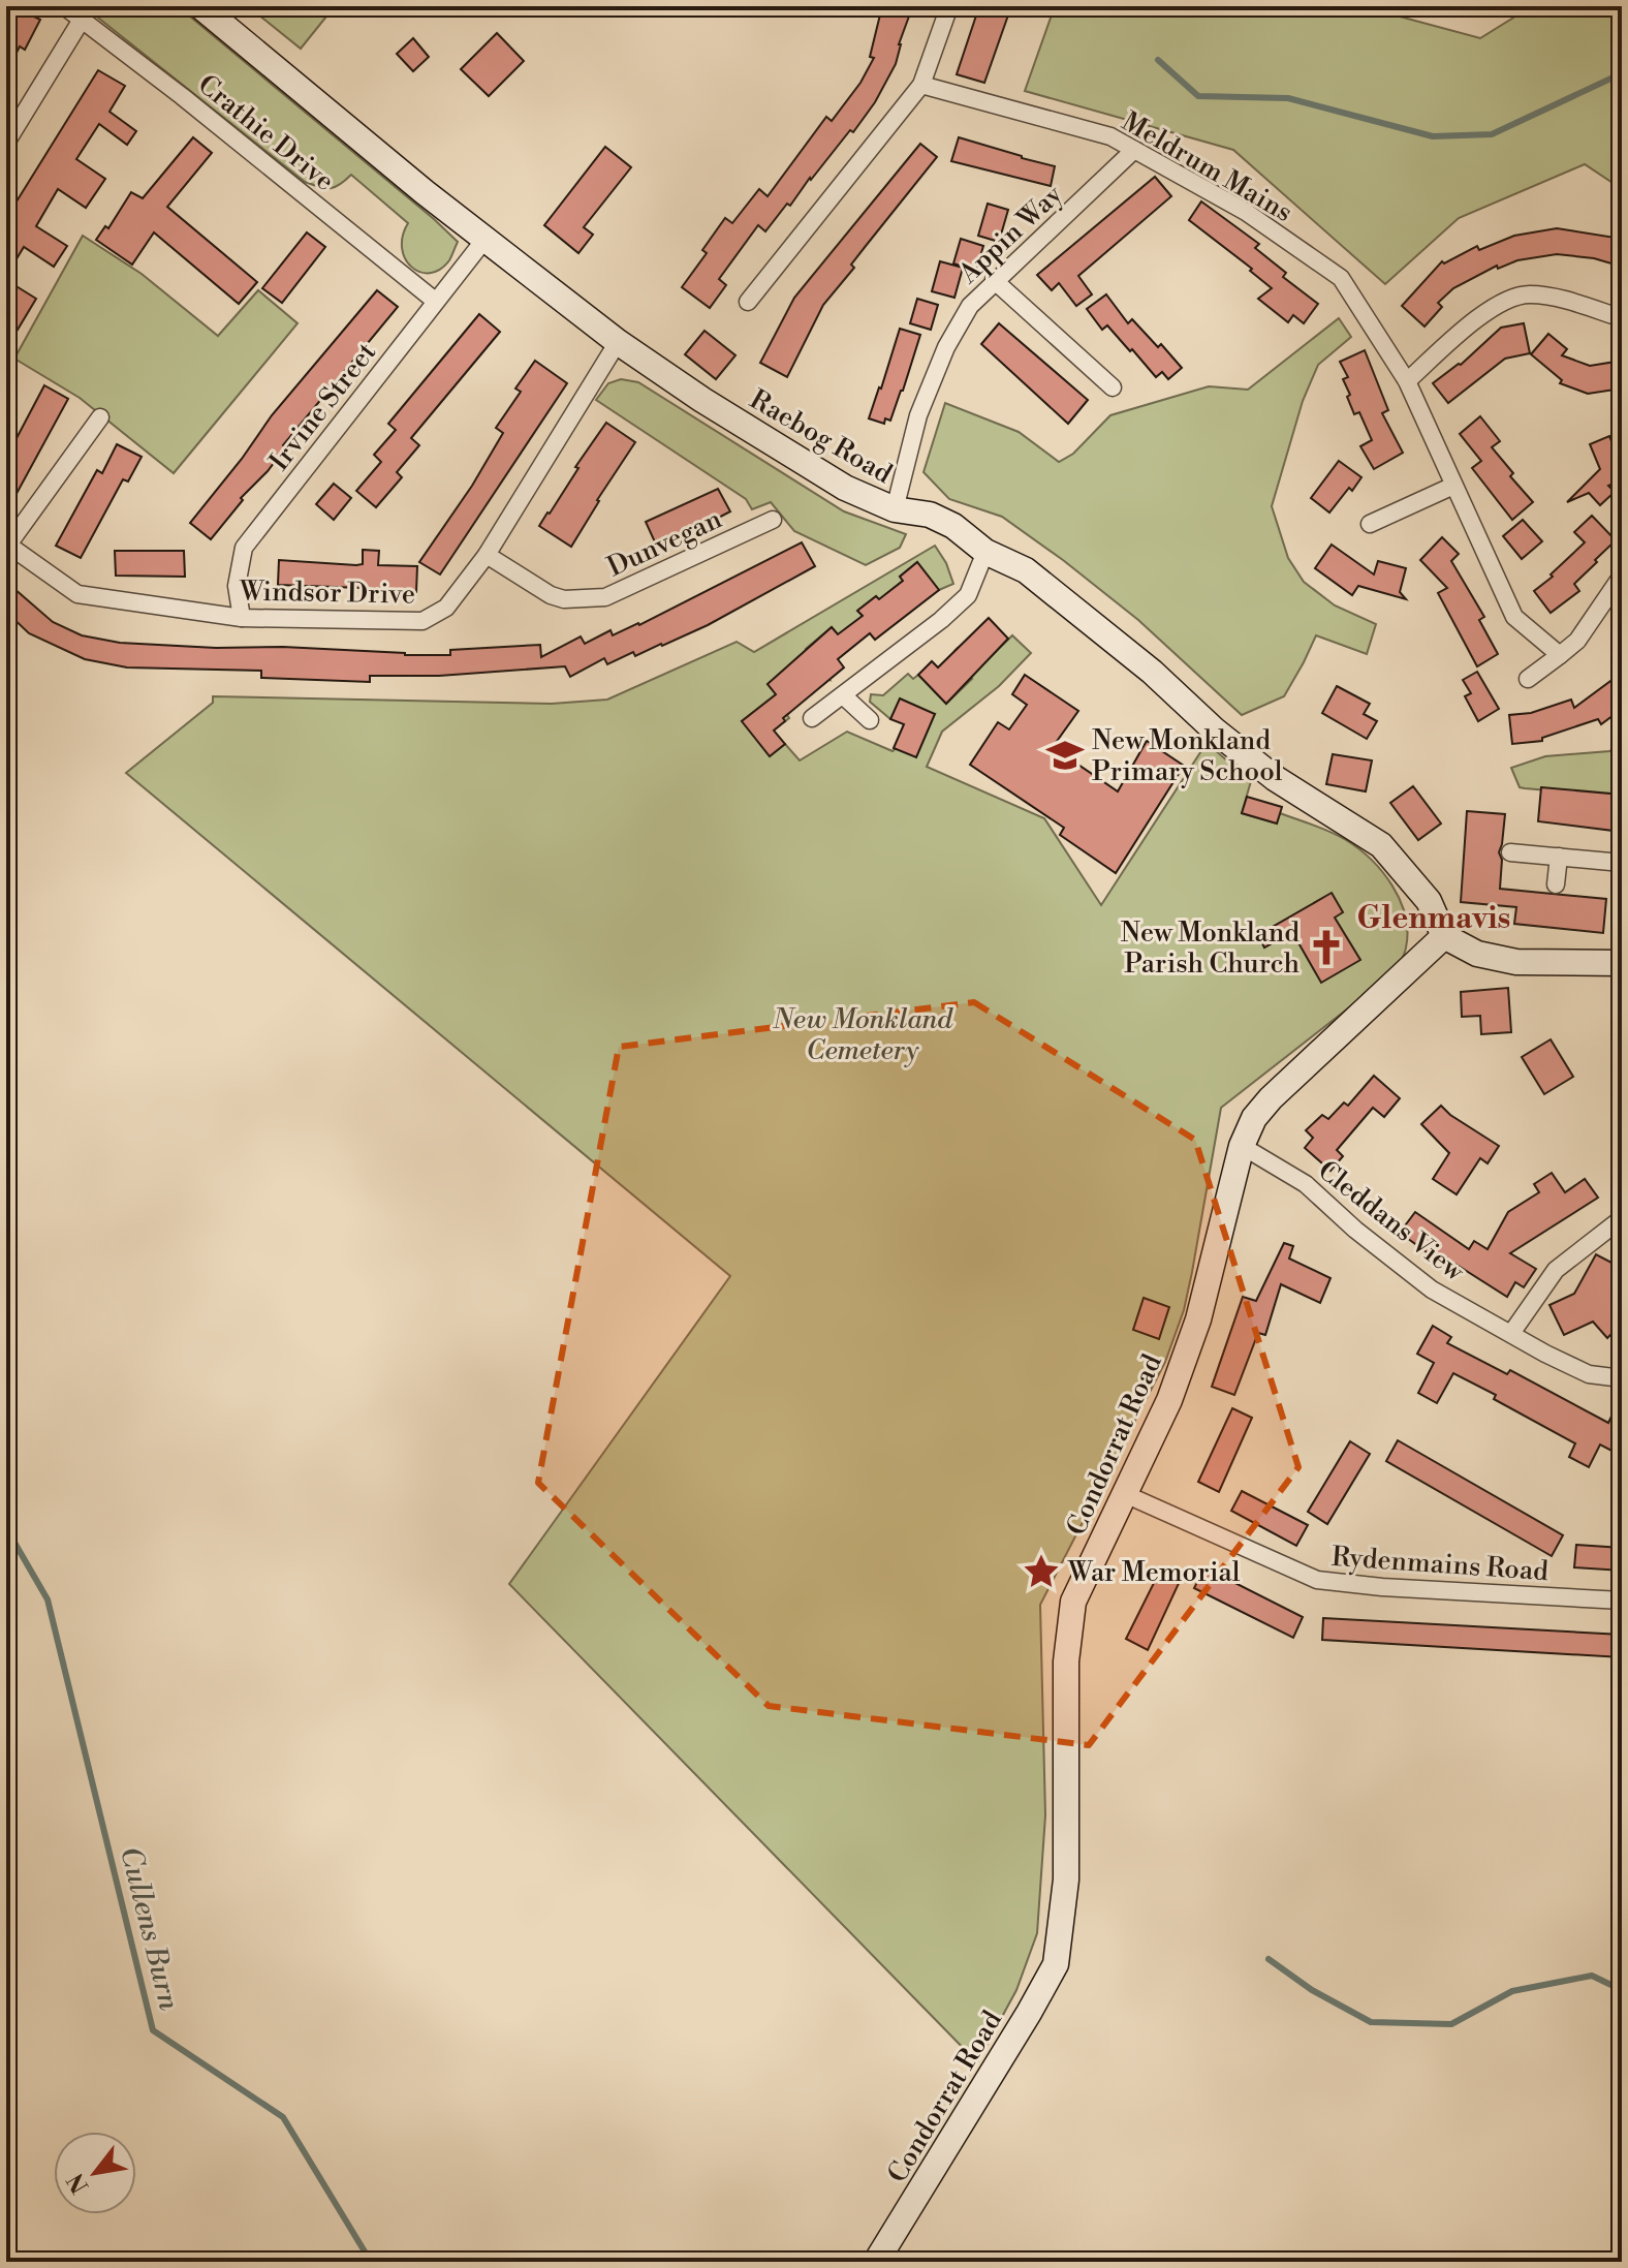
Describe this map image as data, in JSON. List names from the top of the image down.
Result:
{
  "streets": {
    "main road": ["Raebog Road", "Condorrat Road"],
    "street": [
      "Crathie Drive",
      "Meldrum Mains",
      "Appin Way",
      "Irvine Street",
      "Dunvegan",
      "Windsor Drive",
      "Cleddans View",
      "Rydenmains Road"
    ]
  },
  "crossings": [
    ["Crathie Drive", "Irvine Street"],
    ["Meldrum Mains", "Appin Way"],
    ["Appin Way", "Raebog Road"],
    ["Irvine Street", "Raebog Road"],
    ["Irvine Street", "Windsor Drive"],
    ["Raebog Road", "Windsor Drive"],
    ["Raebog Road", "Condorrat Road"],
    ["Dunvegan", "Windsor Drive"],
    ["Cleddans View", "Condorrat Road"],
    ["Condorrat Road", "Rydenmains Road"]
  ],
  "districts": ["Glenmavis"],
  "water": ["Cullens Burn"],
  "parks": ["New Monkland Cemetery"],
  "places": {
    "school or university": ["New Monkland Primary School"],
    "church": ["New Monkland Parish Church"],
    "place": ["War Memorial"]
  },
  "north": "bottom left"
}
